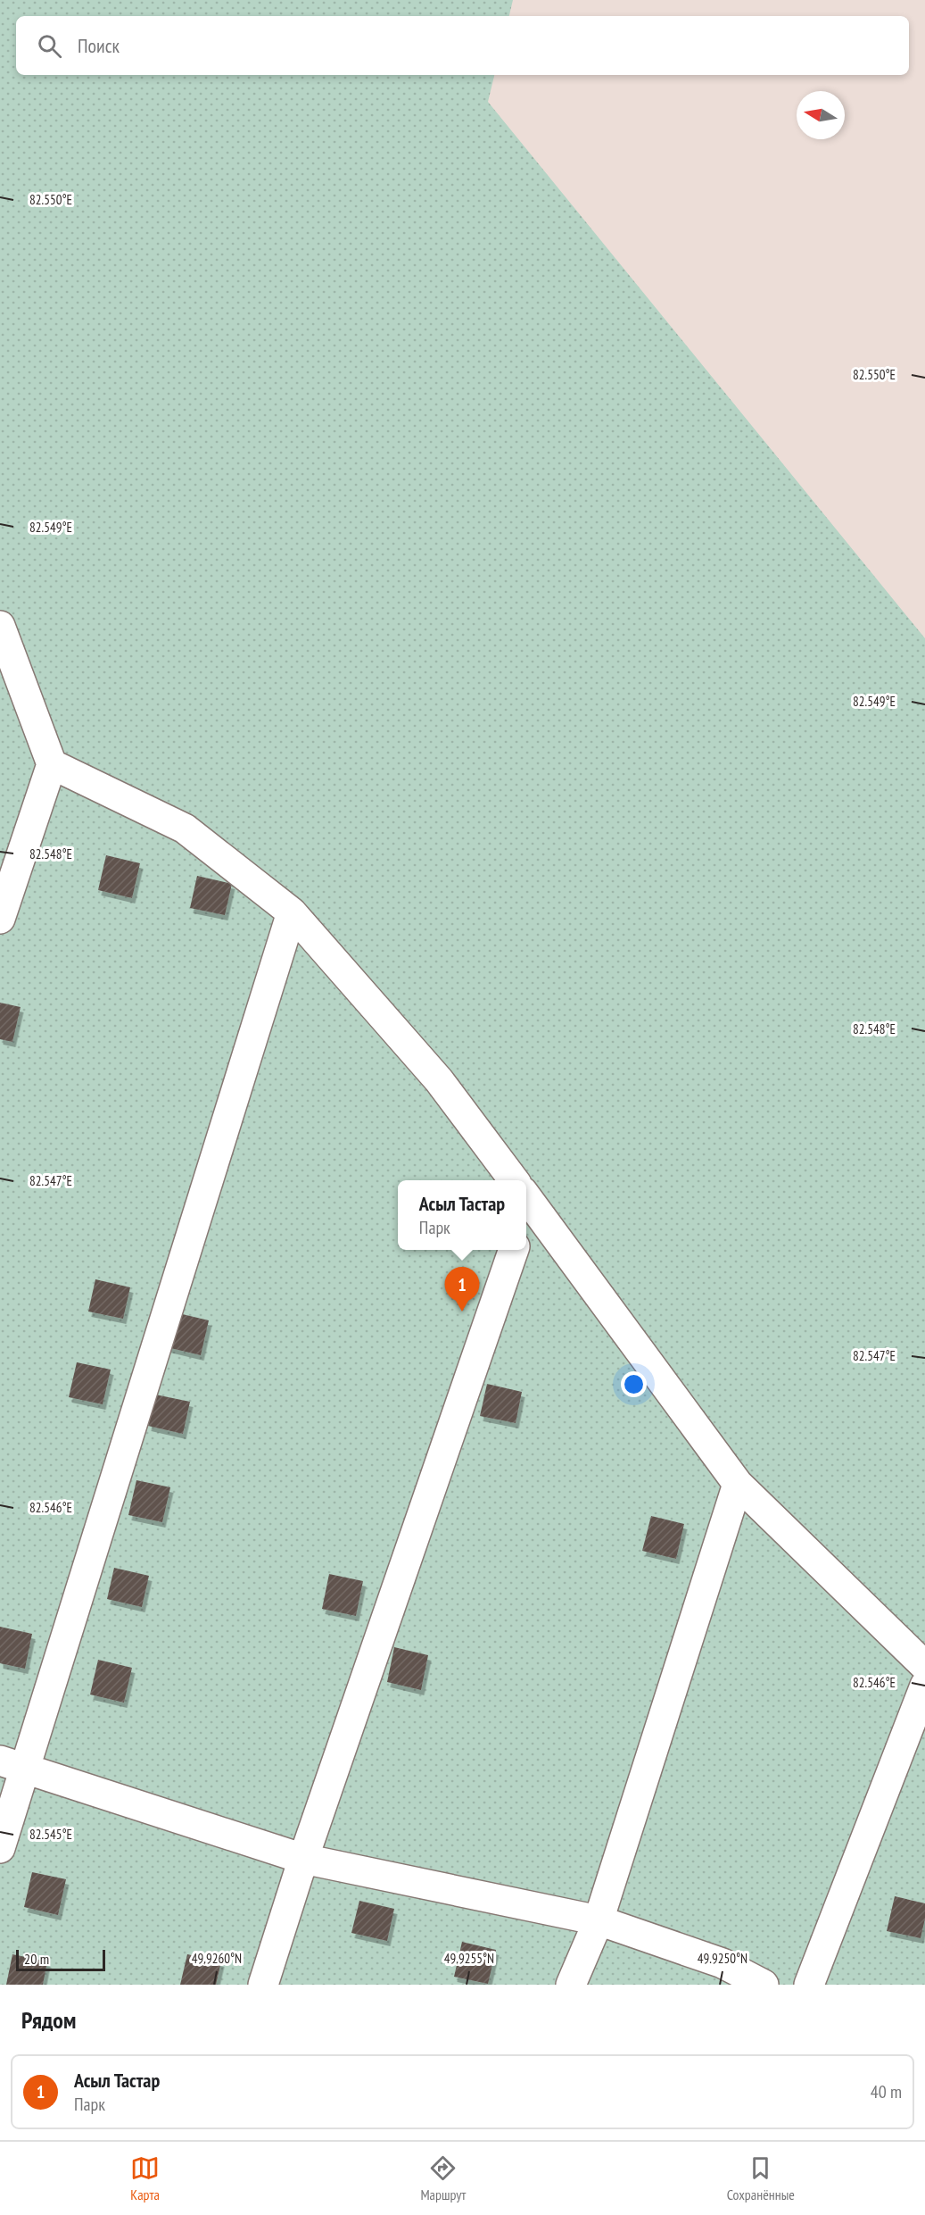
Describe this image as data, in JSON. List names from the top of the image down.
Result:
{
  "scale_bar": "20 m",
  "north": "left",
  "page": {
    "search": "Поиск",
    "popup": ["Асыл Тастар", "Парк"],
    "pins": "1",
    "scale": "20 m",
    "heading": "Рядом",
    "list": [
      {
        "mark": "1",
        "name": "Асыл Тастар",
        "note": "Парк",
        "value": "40 m"
      }
    ],
    "nav": ["Карта", "Маршрут", "Сохранённые"]
  },
  "coordinates": [
    "82.550°E",
    "82.549°E",
    "82.548°E",
    "82.547°E",
    "82.546°E",
    "82.545°E",
    "49.9260°N",
    "49.9255°N",
    "49.9250°N"
  ]
}
